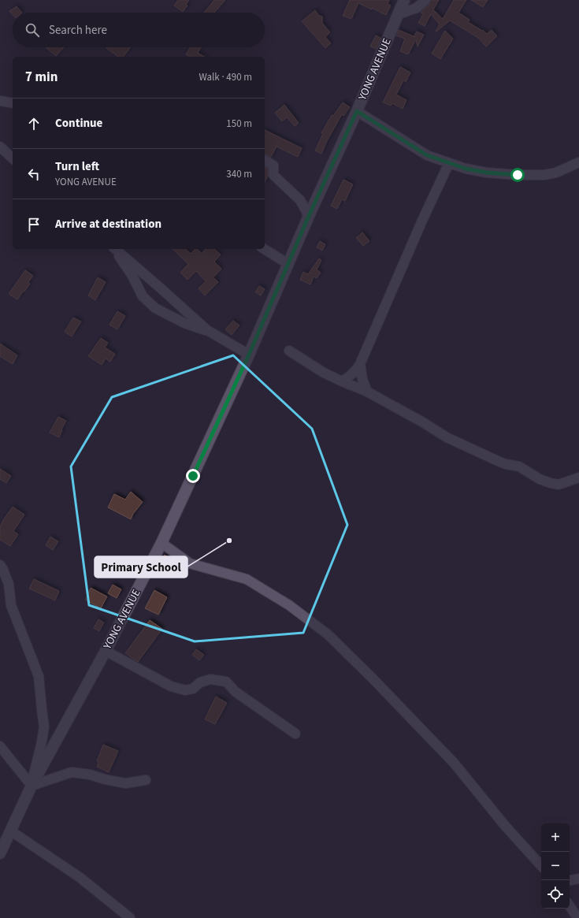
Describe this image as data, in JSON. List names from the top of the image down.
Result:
{
  "streets": {
    "street": ["YONG AVENUE"]
  },
  "places": ["Primary School"],
  "page": {
    "search": "Search here",
    "heading": ["7 min", "Walk · 490 m"],
    "list": [
      ["Continue", "150 m"],
      ["Turn left", "YONG AVENUE", "340 m"],
      "Arrive at destination"
    ],
    "map_buttons": ["+", "−"]
  }
}
